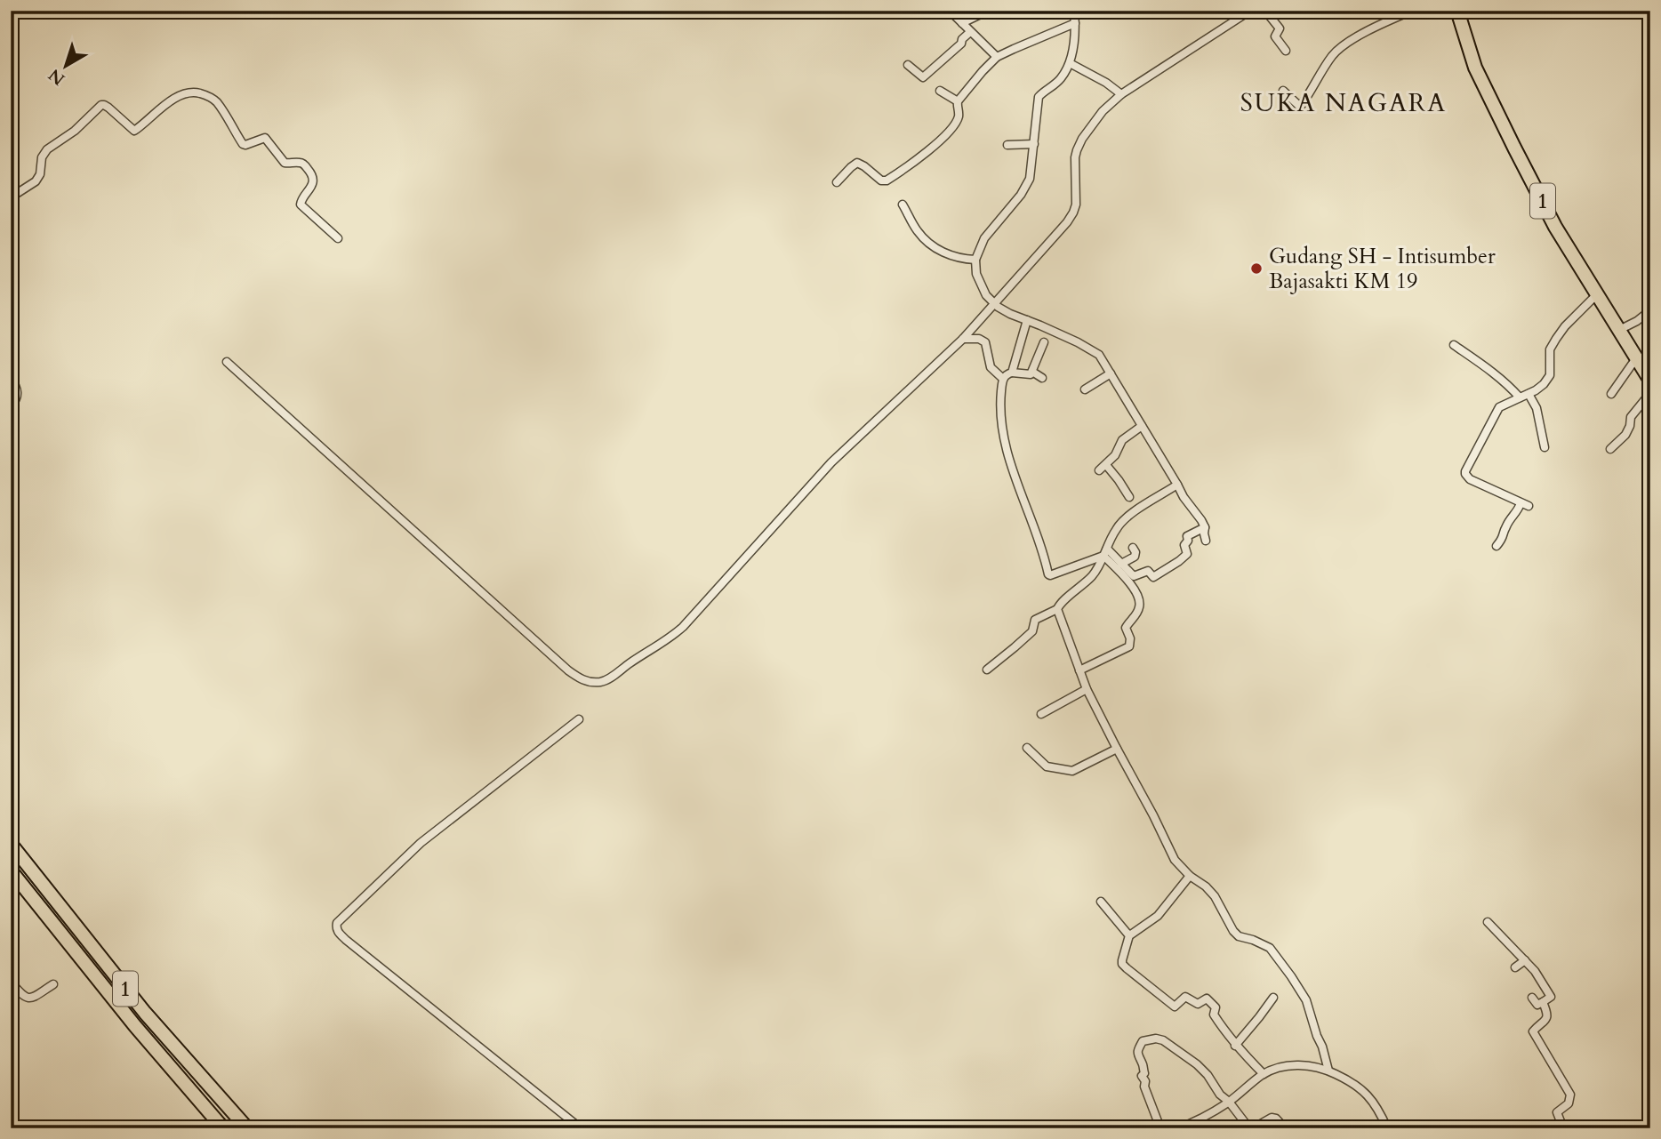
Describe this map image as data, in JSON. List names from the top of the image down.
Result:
{
  "streets": {
    "highway": ["1"]
  },
  "districts": ["SUKA NAGARA"],
  "places": ["Gudang SH - Intisumber Bajasakti KM 19"],
  "north": "bottom left"
}
